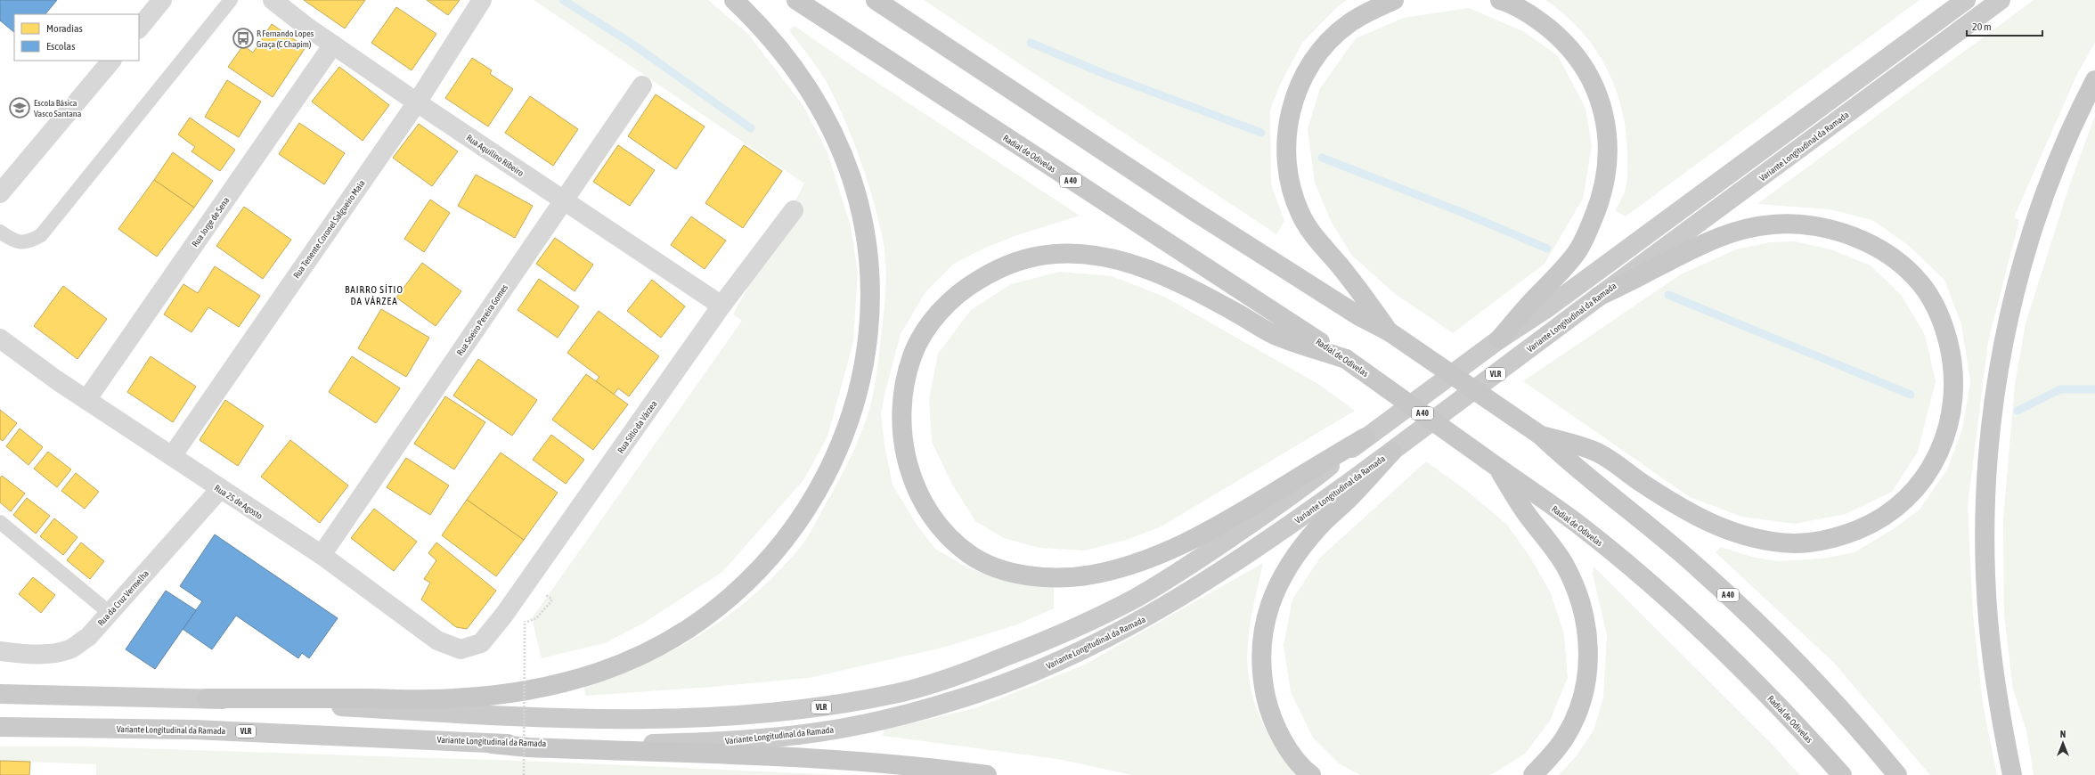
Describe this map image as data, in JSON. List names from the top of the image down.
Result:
{
  "streets": {
    "highway": ["Radial de Odivelas", "A 40"],
    "main road": ["Variante Longitudinal da Ramada", "VLR"],
    "street": [
      "Rua Aquilino Ribeiro",
      "Rua Jorge de Sena",
      "Rua Tenente Coronel Salgueiro Maia",
      "Rua Soeiro Pereira Gomes",
      "Rua Sítio da Várzea",
      "Rua 25 de Agosto",
      "Rua da Cruz Vermelha"
    ]
  },
  "crossings": [
    ["Rua Aquilino Ribeiro", "Rua Jorge de Sena"],
    ["Rua Aquilino Ribeiro", "Rua Tenente Coronel Salgueiro Maia"],
    ["Rua Aquilino Ribeiro", "Rua Soeiro Pereira Gomes"],
    ["Rua Aquilino Ribeiro", "Rua Sítio da Várzea"],
    ["Rua Jorge de Sena", "Rua 25 de Agosto"],
    ["Rua Tenente Coronel Salgueiro Maia", "Rua 25 de Agosto"],
    ["Rua Soeiro Pereira Gomes", "Rua 25 de Agosto"],
    ["Rua Sítio da Várzea", "Rua 25 de Agosto"],
    ["Rua 25 de Agosto", "Rua da Cruz Vermelha"]
  ],
  "districts": ["BAIRRO SÍTIO DA VÁRZEA"],
  "places": {
    "bus stop": ["R Fernando Lopes Graça (C Chapim)"],
    "school or university": ["Escola Básica Vasco Santana"]
  },
  "legend": ["Moradias", "Escolas"],
  "scale_bar": "20 m",
  "north": "top"
}
